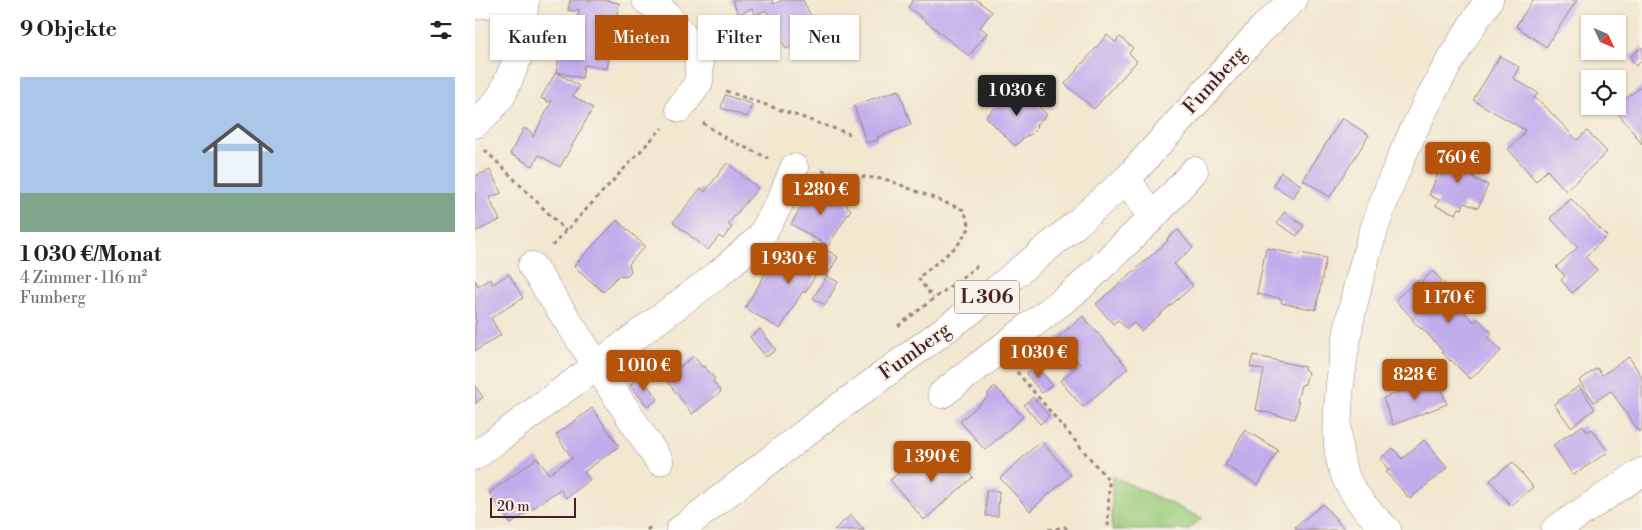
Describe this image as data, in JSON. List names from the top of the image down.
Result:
{
  "streets": {
    "main road": ["Fumberg", "L 306"]
  },
  "scale_bar": "20 m",
  "north": "bottom right",
  "page": {
    "heading": "9 Objekte",
    "chip": [
      "Kaufen",
      "Mieten",
      "Filter",
      "Neu"
    ],
    "list": [
      {
        "name": "1 030 €/Monat",
        "note": "4 Zimmer · 116 m² · Fumberg"
      }
    ],
    "price": [
      "1 030 €",
      "760 €",
      "1 280 €",
      "1 930 €",
      "1 170 €",
      "1 030 €",
      "1 010 €",
      "828 €",
      "1 390 €"
    ],
    "scale": "20 m"
  }
}
